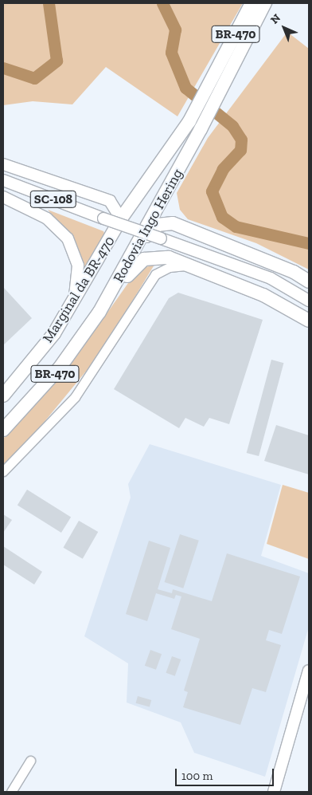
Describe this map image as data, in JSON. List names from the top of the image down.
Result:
{
  "streets": {
    "highway": ["BR-470", "Rodovia Ingo Hering", "Marginal da BR-470"],
    "main road": ["SC-108"]
  },
  "scale_bar": "100 m",
  "north": "top left"
}
